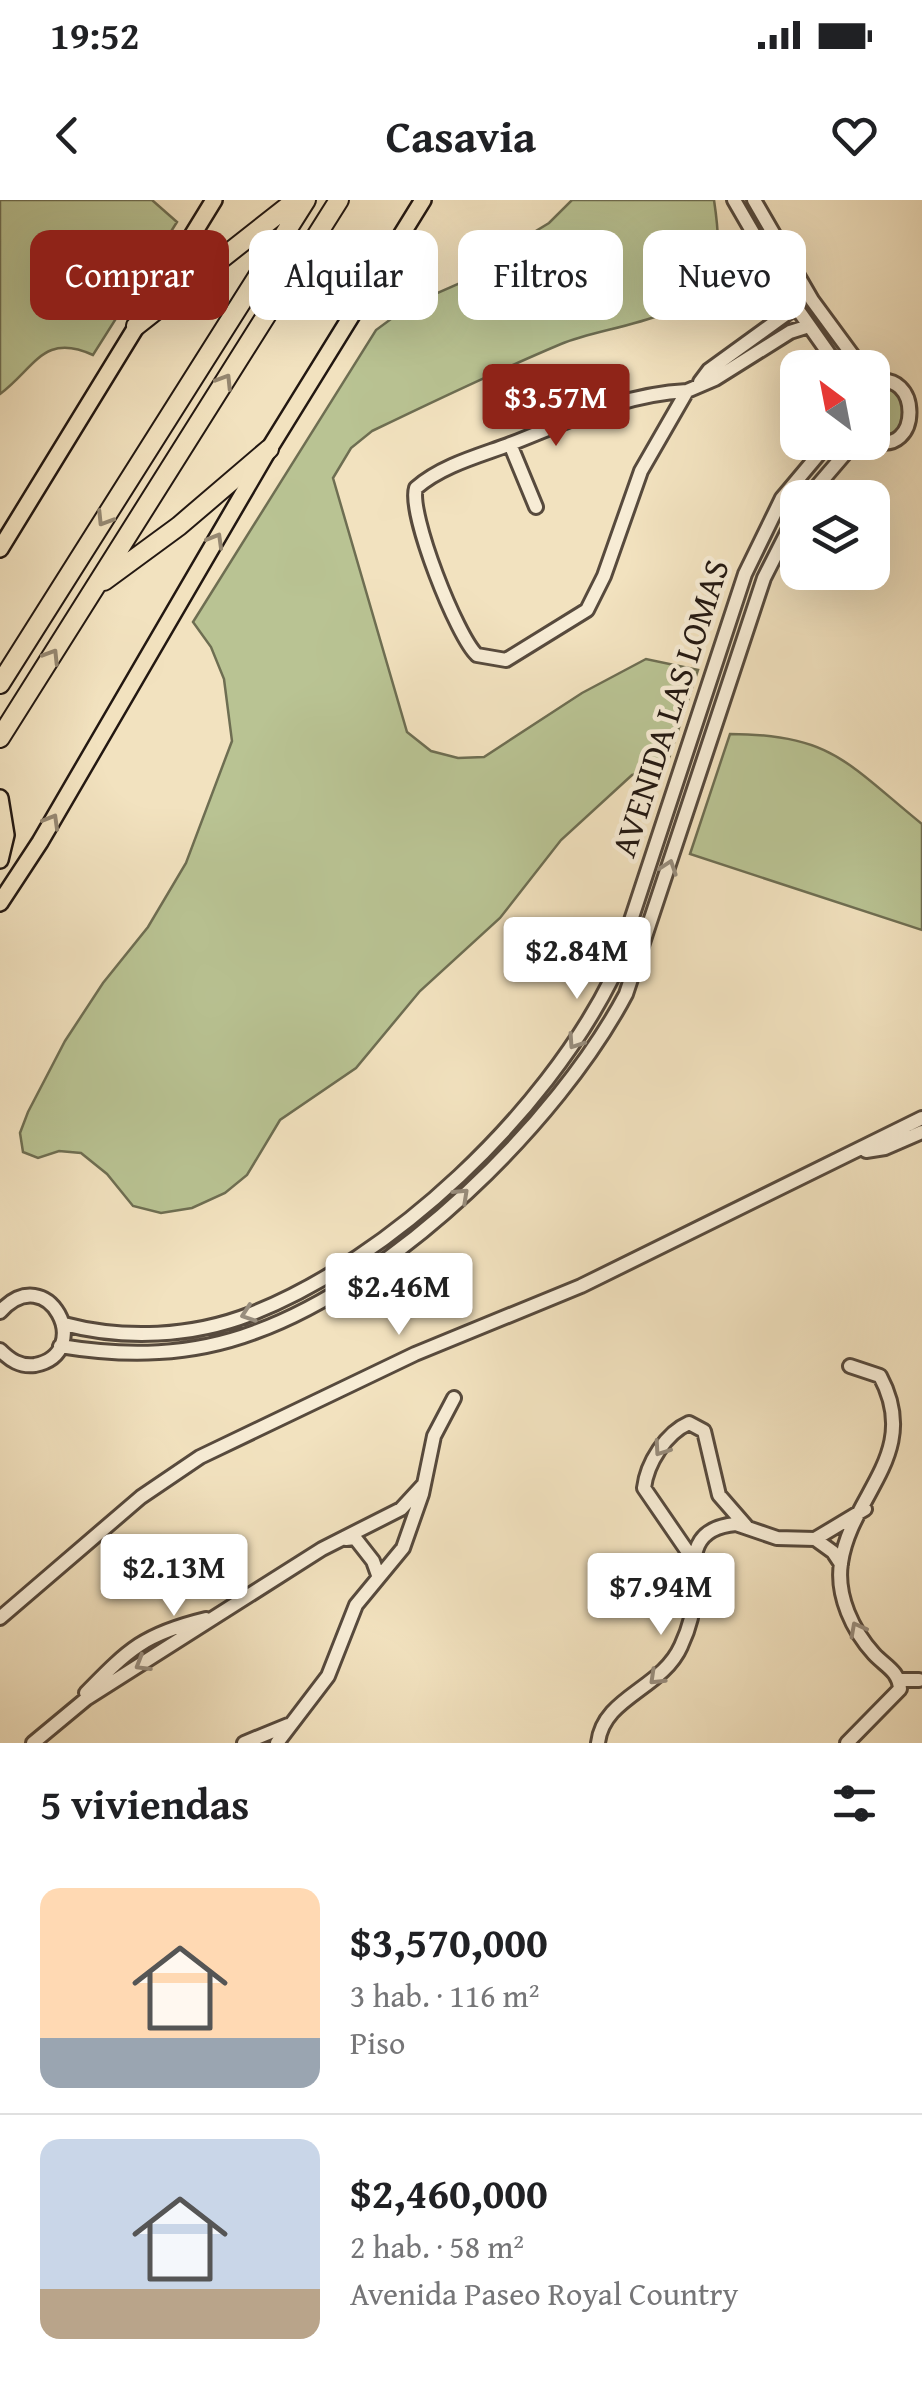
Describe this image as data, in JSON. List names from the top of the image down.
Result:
{
  "streets": {
    "street": ["AVENIDA LAS LOMAS"]
  },
  "north": "top left",
  "page": {
    "status": "19:52",
    "header": "Casavia",
    "chip": [
      "Comprar",
      "Alquilar",
      "Filtros",
      "Nuevo"
    ],
    "price": [
      "$3.57M",
      "$2.84M",
      "$2.46M",
      "$2.13M",
      "$7.94M"
    ],
    "heading": "5 viviendas",
    "list": [
      {
        "name": "$3,570,000",
        "note": "3 hab. · 116 m² · Piso"
      },
      {
        "name": "$2,460,000",
        "note": "2 hab. · 58 m² · Avenida Paseo Royal Country"
      }
    ]
  }
}
